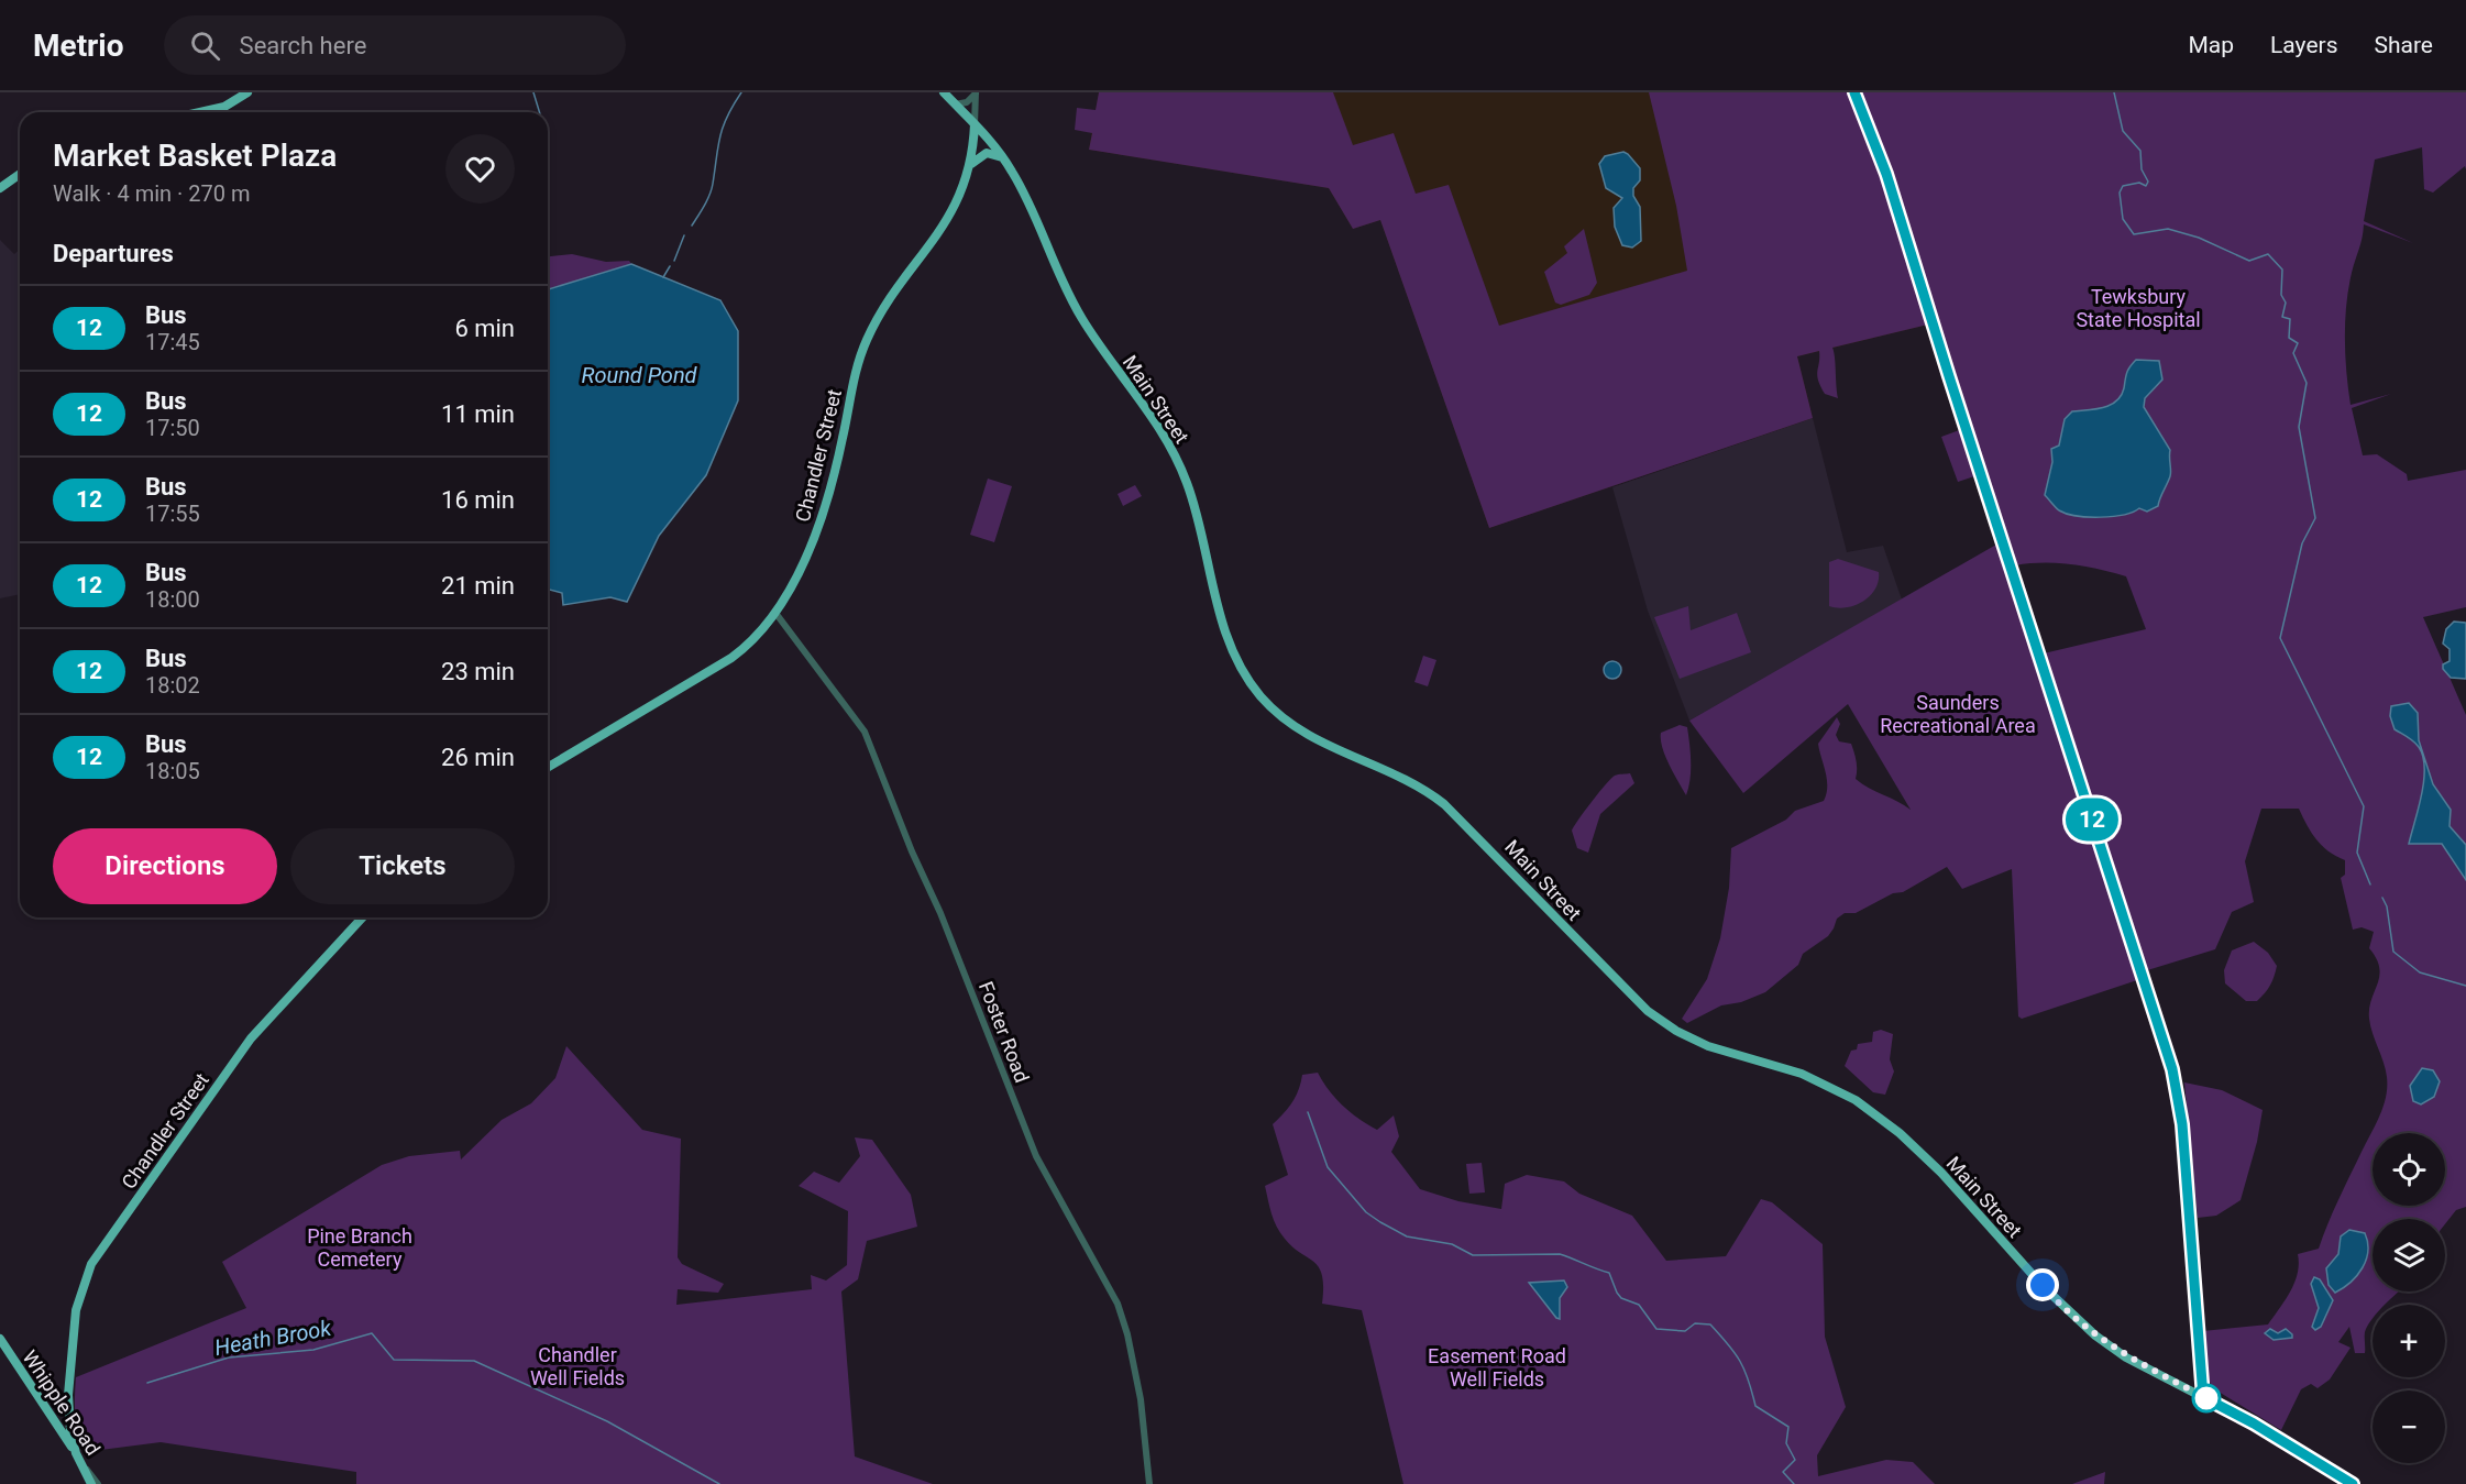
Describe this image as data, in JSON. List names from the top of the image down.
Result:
{
  "streets": {
    "main road": ["Main Street", "Chandler Street", "Whipple Road"],
    "street": ["Foster Road"]
  },
  "crossings": [
    ["Main Street", "Chandler Street"],
    ["Chandler Street", "Foster Road"],
    ["Chandler Street", "Whipple Road"]
  ],
  "water": ["Round Pond", "Heath Brook"],
  "parks": [
    "Tewksbury State Hospital",
    "Saunders Recreational Area",
    "Pine Branch Cemetery",
    "Chandler Well Fields",
    "Easement Road Well Fields"
  ],
  "lines": ["bus line 12"],
  "page": {
    "header": "Metrio",
    "search": "Search here",
    "nav": ["Map", "Layers", "Share"],
    "on_map": "12",
    "heading": [
      ["Market Basket Plaza", "Walk · 4 min · 270 m"],
      "Departures"
    ],
    "list": [
      {
        "mark": "12",
        "name": "Bus",
        "note": "17:45",
        "value": "6 min"
      },
      {
        "mark": "12",
        "name": "Bus",
        "note": "17:50",
        "value": "11 min"
      },
      {
        "mark": "12",
        "name": "Bus",
        "note": "17:55",
        "value": "16 min"
      },
      {
        "mark": "12",
        "name": "Bus",
        "note": "18:00",
        "value": "21 min"
      },
      {
        "mark": "12",
        "name": "Bus",
        "note": "18:02",
        "value": "23 min"
      },
      {
        "mark": "12",
        "name": "Bus",
        "note": "18:05",
        "value": "26 min"
      }
    ],
    "buttons": ["Directions", "Tickets"],
    "map_buttons": ["+", "−"]
  }
}
